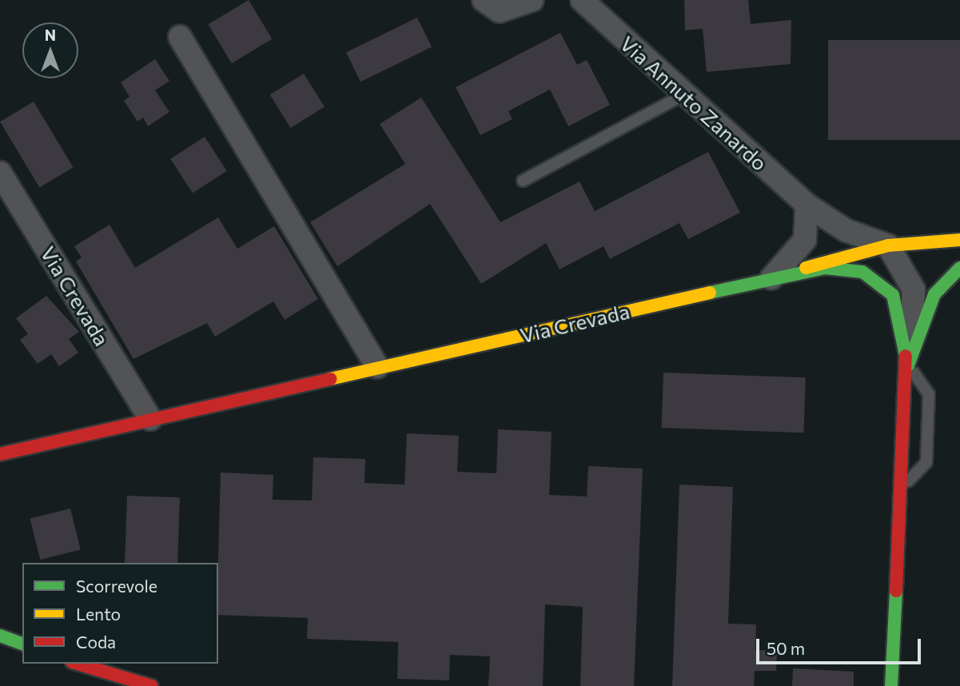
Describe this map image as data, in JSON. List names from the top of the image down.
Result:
{
  "streets": {
    "main road": ["Via Crevada"],
    "street": ["Via Annuto Zanardo"]
  },
  "crossings": [
    ["Via Annuto Zanardo", "Via Crevada"]
  ],
  "legend": ["Scorrevole", "Lento", "Coda"],
  "scale_bar": "50 m",
  "north": "top"
}
